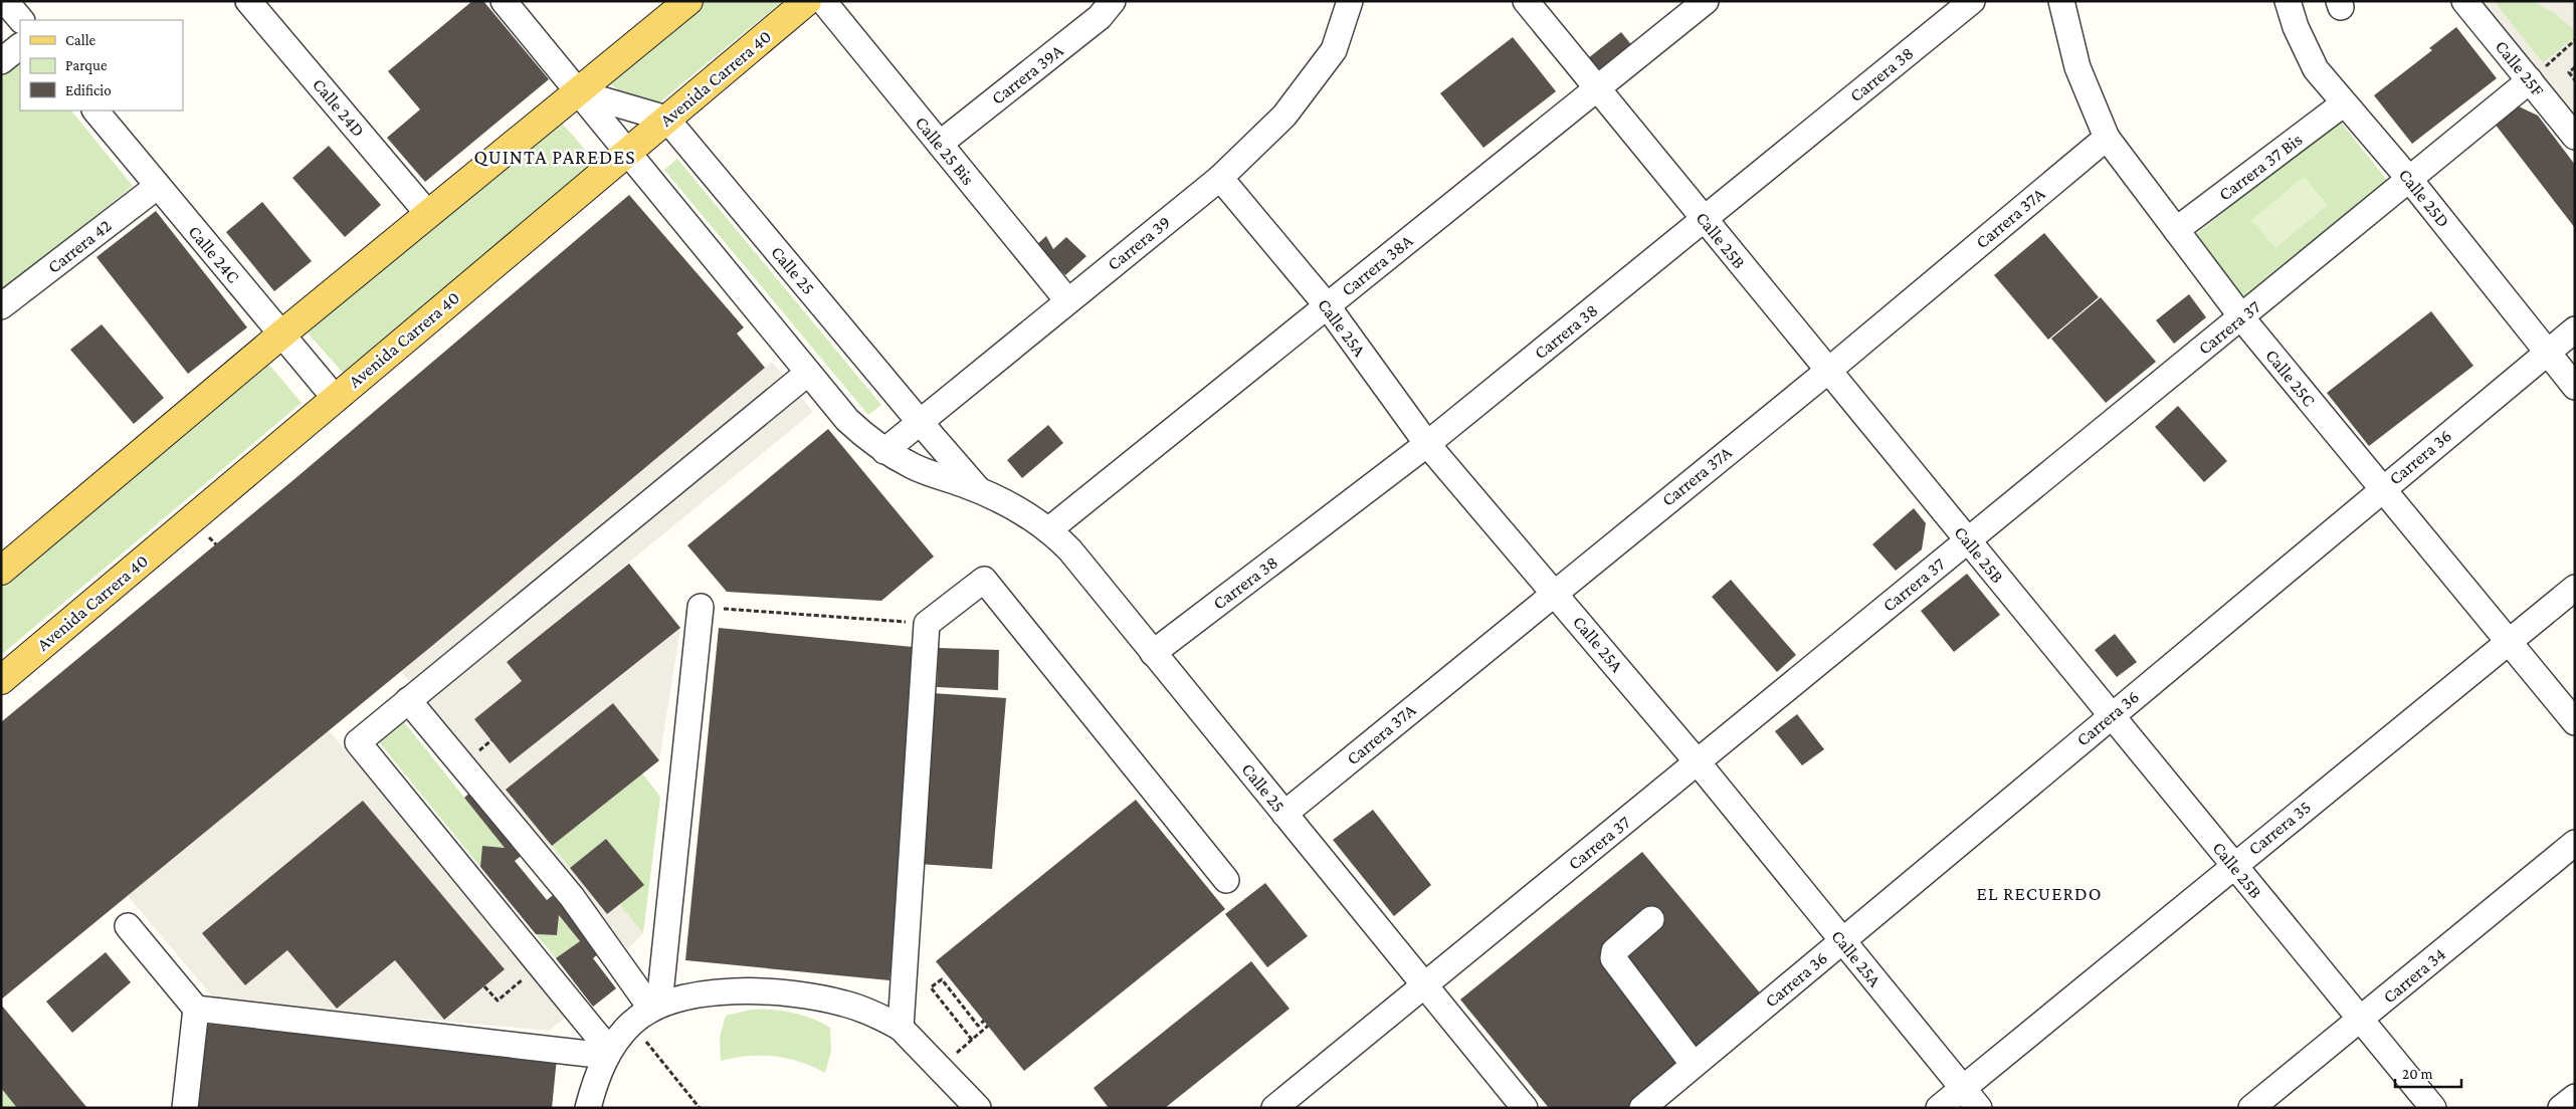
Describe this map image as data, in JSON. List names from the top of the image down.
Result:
{
  "streets": {
    "main road": ["Avenida Carrera 40"],
    "street": [
      "Calle 25F",
      "Carrera 39A",
      "Carrera 38",
      "Calle 24D",
      "Calle 25 Bis",
      "Carrera 37 Bis",
      "Calle 25D",
      "Carrera 37A",
      "Calle 25B",
      "Carrera 39",
      "Carrera 42",
      "Calle 24C",
      "Carrera 38A",
      "Calle 25",
      "Calle 25A",
      "Carrera 37",
      "Calle 25C",
      "Carrera 36",
      "Carrera 35",
      "Carrera 34"
    ]
  },
  "crossings": [
    ["Calle 25F", "Carrera 37"],
    ["Carrera 39A", "Calle 25 Bis"],
    ["Carrera 38", "Calle 25B"],
    ["Carrera 38", "Calle 25"],
    ["Carrera 38", "Calle 25A"],
    ["Avenida Carrera 40", "Calle 24C"],
    ["Avenida Carrera 40", "Calle 25"],
    ["Calle 25 Bis", "Carrera 39"],
    ["Carrera 37 Bis", "Calle 25D"],
    ["Carrera 37 Bis", "Calle 25C"],
    ["Calle 25D", "Carrera 37"],
    ["Calle 25D", "Carrera 36"],
    ["Carrera 37A", "Calle 25B"],
    ["Carrera 37A", "Calle 25"],
    ["Carrera 37A", "Calle 25A"],
    ["Carrera 37A", "Calle 25C"],
    ["Calle 25B", "Carrera 38A"],
    ["Calle 25B", "Carrera 37"],
    ["Calle 25B", "Carrera 36"],
    ["Calle 25B", "Carrera 35"],
    ["Calle 25B", "Carrera 34"],
    ["Carrera 39", "Calle 25"],
    ["Carrera 39", "Calle 25A"],
    ["Carrera 42", "Calle 24C"],
    ["Carrera 38A", "Calle 25"],
    ["Carrera 38A", "Calle 25A"],
    ["Calle 25", "Carrera 37"],
    ["Calle 25A", "Carrera 37"],
    ["Calle 25A", "Carrera 36"],
    ["Calle 25A", "Carrera 35"],
    ["Carrera 37", "Calle 25C"],
    ["Calle 25C", "Carrera 36"],
    ["Calle 25C", "Carrera 35"]
  ],
  "districts": ["QUINTA PAREDES", "EL RECUERDO"],
  "legend": ["Calle", "Parque", "Edificio"],
  "scale_bar": "20 m"
}
